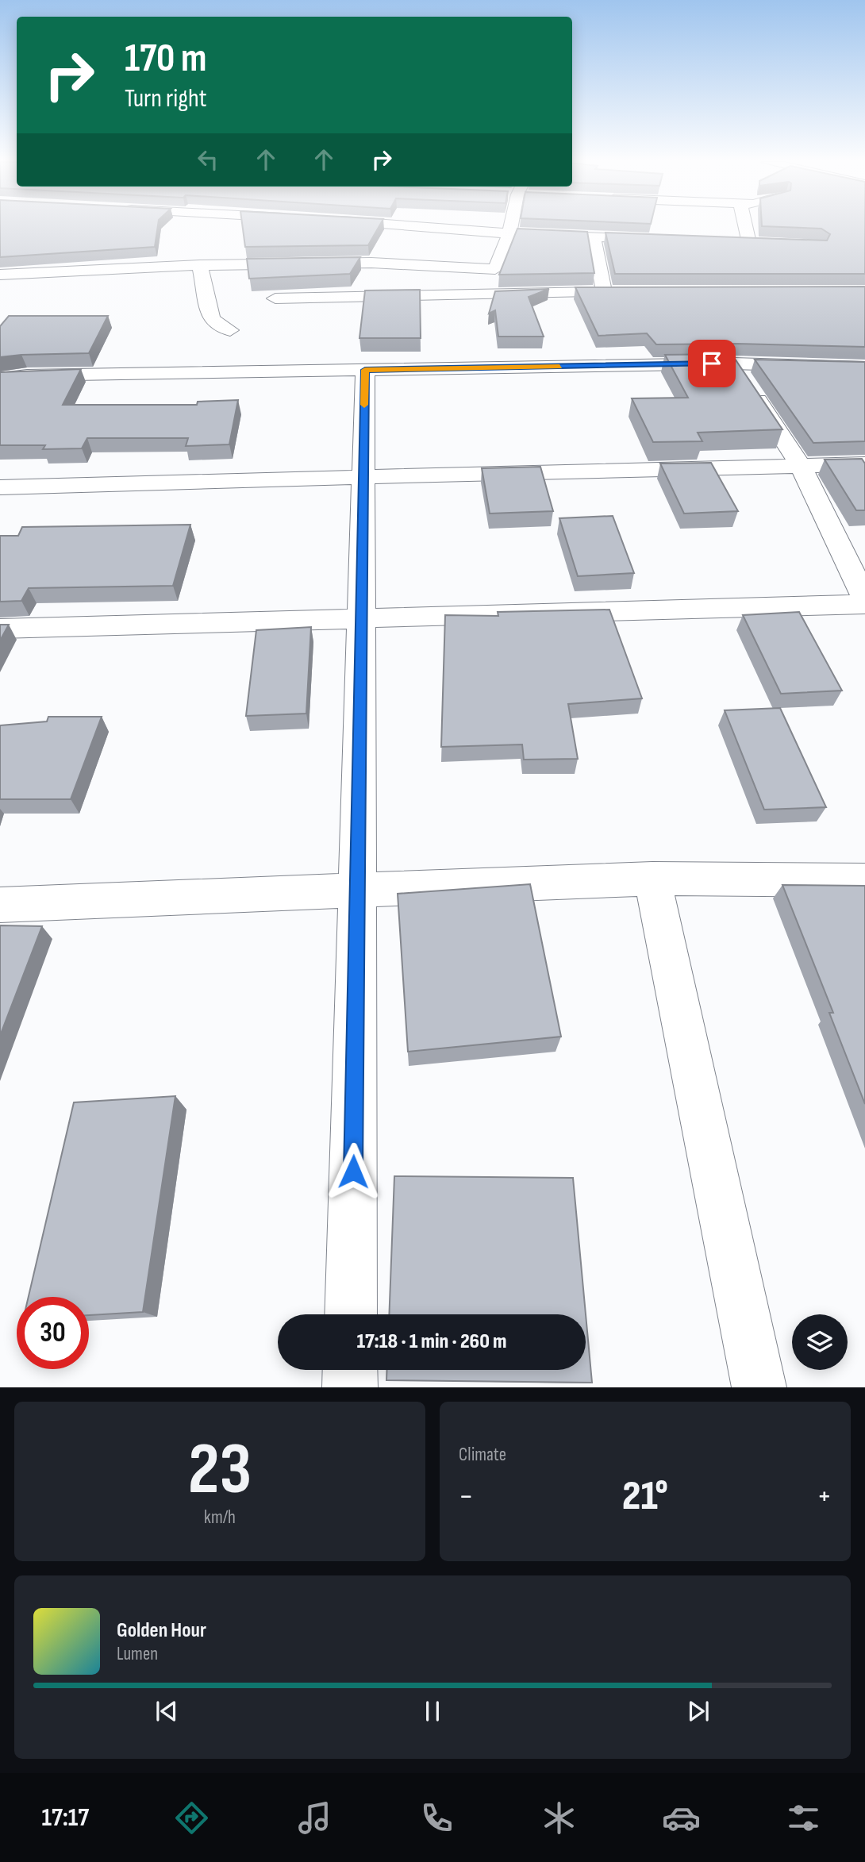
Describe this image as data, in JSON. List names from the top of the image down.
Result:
{
  "page": {
    "turn": ["170 m", "Turn right"],
    "limit": "30",
    "trip": "17:18 · 1 min · 260 m",
    "tile": [
      ["23", "km/h"],
      "Climate"
    ],
    "heat": ["−", "21°", "+"],
    "song": ["Golden Hour", "Lumen"],
    "tabs": "17:17"
  }
}
